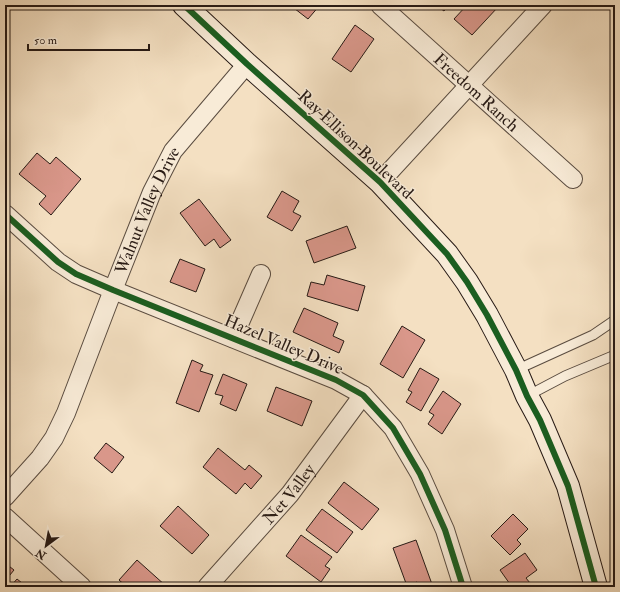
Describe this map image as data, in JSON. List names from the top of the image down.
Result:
{
  "streets": {
    "main road": ["Ray Ellison Boulevard"],
    "street": [
      "Freedom Ranch",
      "Walnut Valley Drive",
      "Hazel Valley Drive",
      "Net Valley"
    ]
  },
  "crossings": [
    ["Ray Ellison Boulevard", "Walnut Valley Drive"],
    ["Walnut Valley Drive", "Hazel Valley Drive"],
    ["Hazel Valley Drive", "Net Valley"]
  ],
  "scale_bar": "50 m",
  "north": "bottom left"
}
